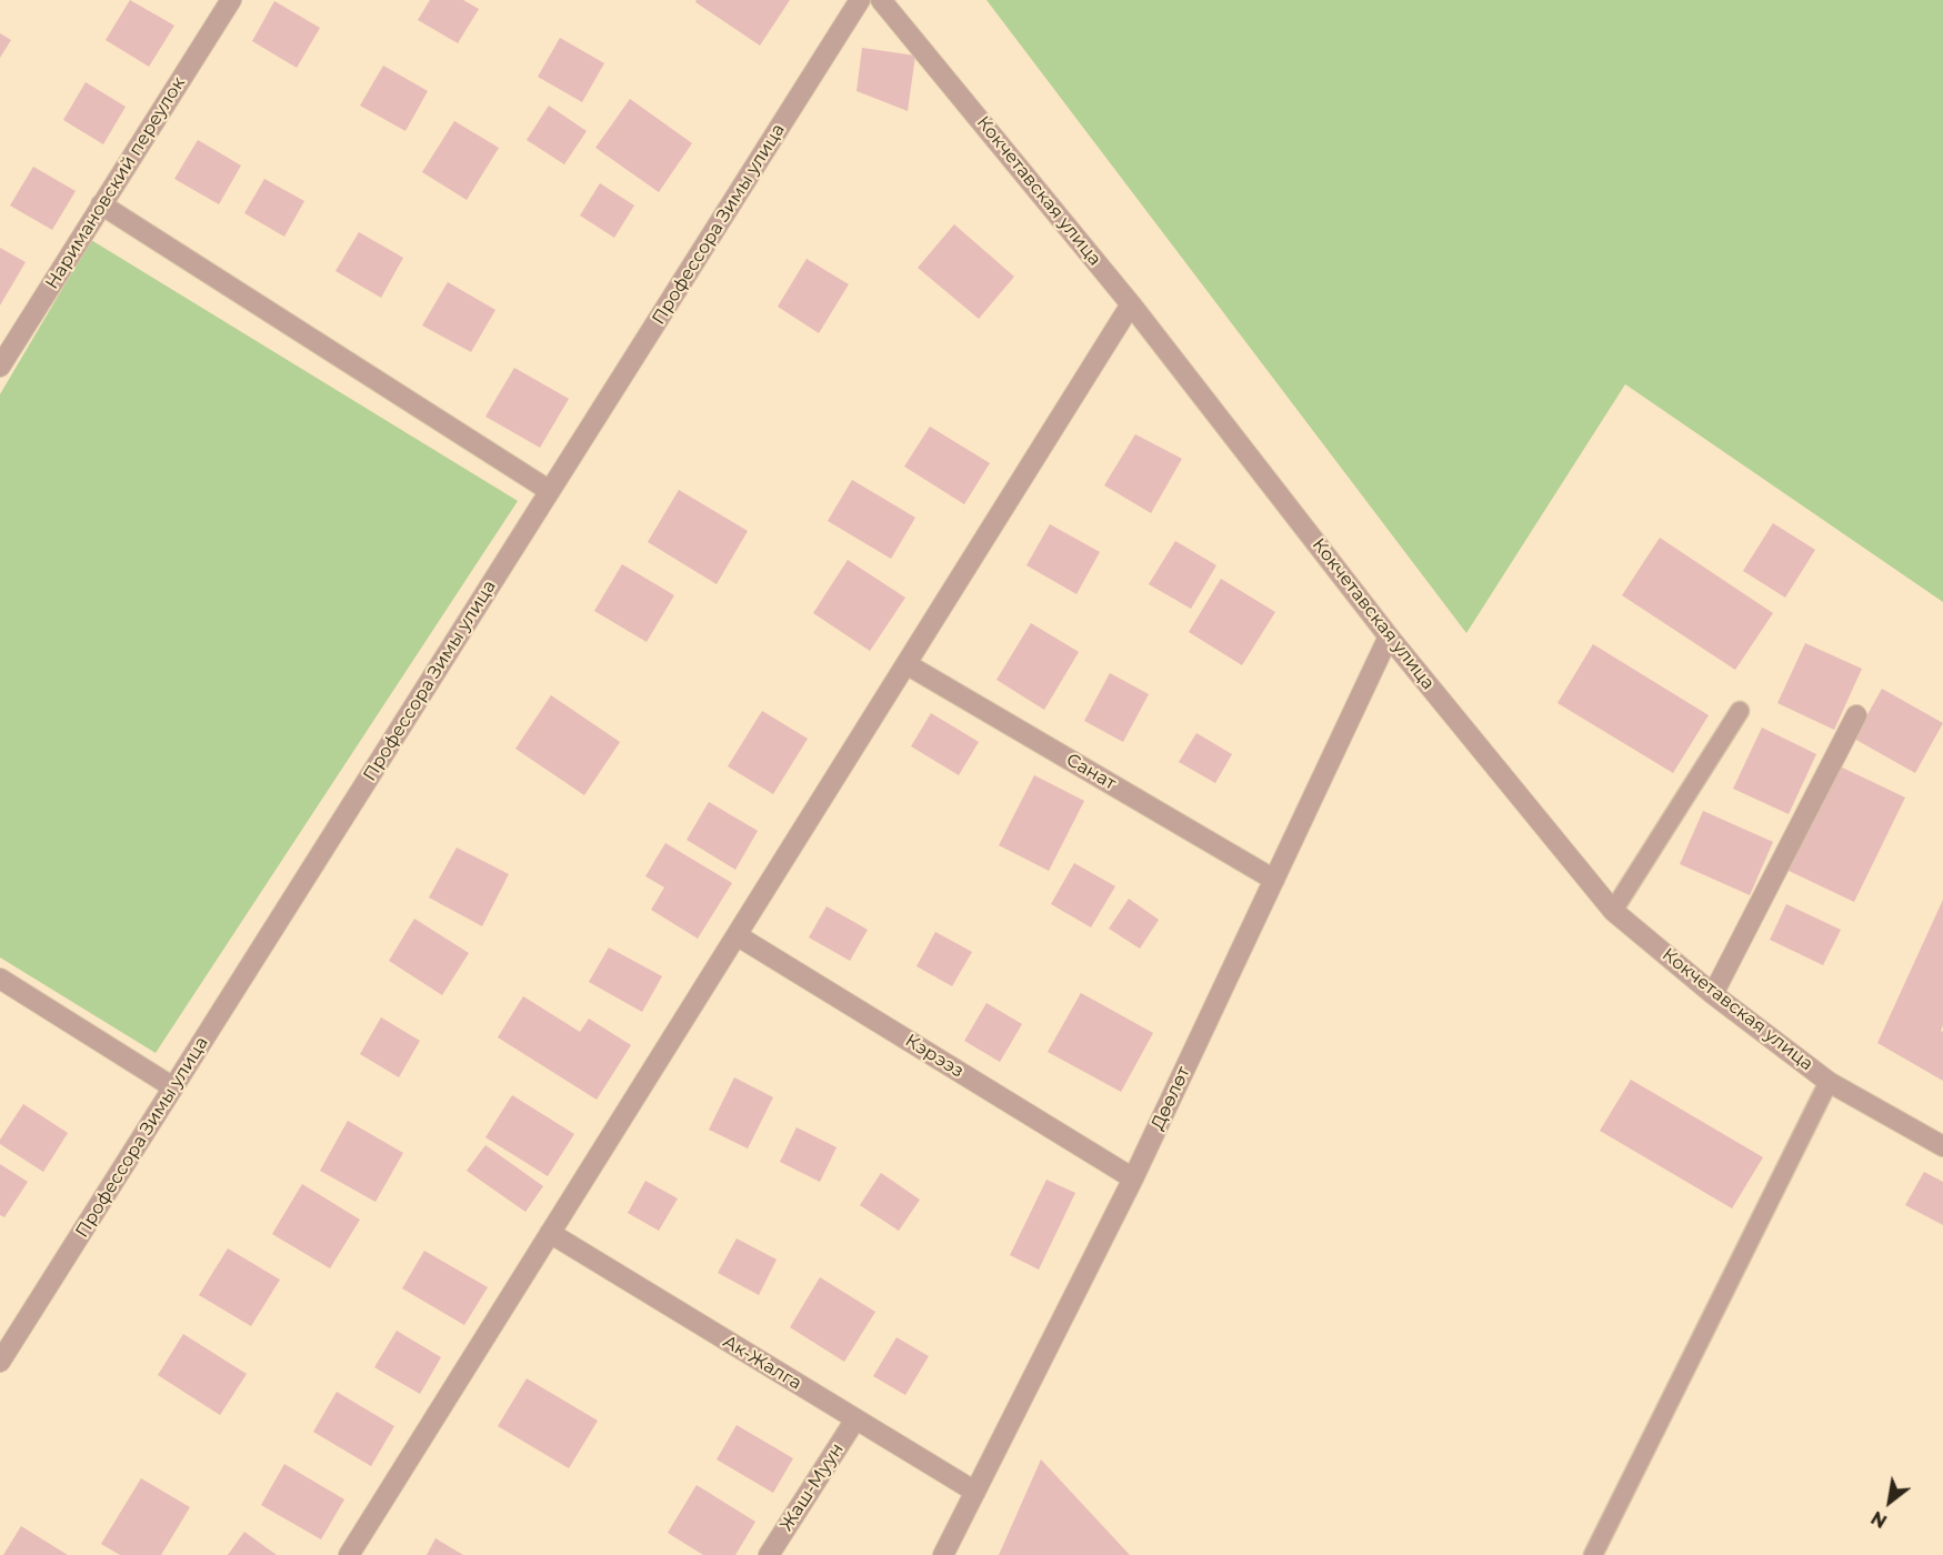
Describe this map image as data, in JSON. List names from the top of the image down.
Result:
{
  "streets": {
    "street": [
      "Наримановский переулок",
      "Кокчетавская улица",
      "Профессора Зимы улица",
      "Санат",
      "Кэрээз",
      "Дөөлөт",
      "Ак-Жалга",
      "Жаш-Муун"
    ]
  },
  "crossings": [
    ["Кокчетавская улица", "Дөөлөт"],
    ["Санат", "Дөөлөт"],
    ["Кэрээз", "Дөөлөт"],
    ["Дөөлөт", "Ак-Жалга"],
    ["Ак-Жалга", "Жаш-Муун"]
  ],
  "north": "bottom left"
}
